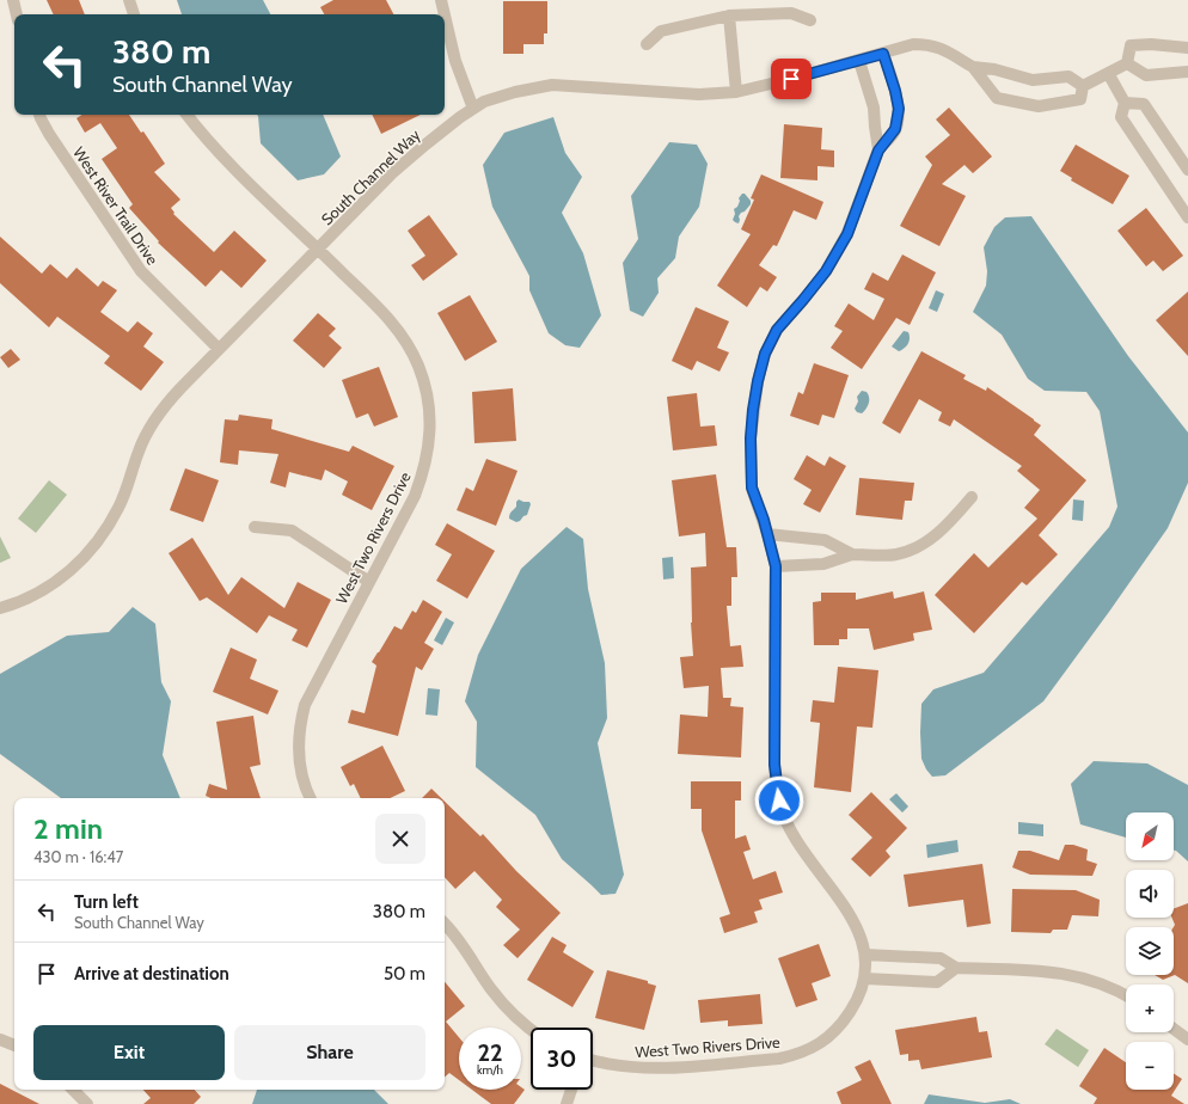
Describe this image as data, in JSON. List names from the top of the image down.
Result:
{
  "streets": {
    "street": ["South Channel Way", "West River Trail Drive", "West Two Rivers Drive"]
  },
  "crossings": [
    ["South Channel Way", "West River Trail Drive"],
    ["South Channel Way", "West Two Rivers Drive"]
  ],
  "north": "bottom left",
  "page": {
    "turn": ["380 m", "South Channel Way"],
    "heading": ["2 min", "430 m · 16:47"],
    "map_buttons": ["+", "−"],
    "list": [
      {
        "name": "Turn left",
        "note": "South Channel Way",
        "value": "380 m"
      },
      {
        "name": "Arrive at destination",
        "value": "50 m"
      }
    ],
    "buttons": ["Exit", "Share"],
    "speed": "22 km/h",
    "limit": "30"
  }
}
